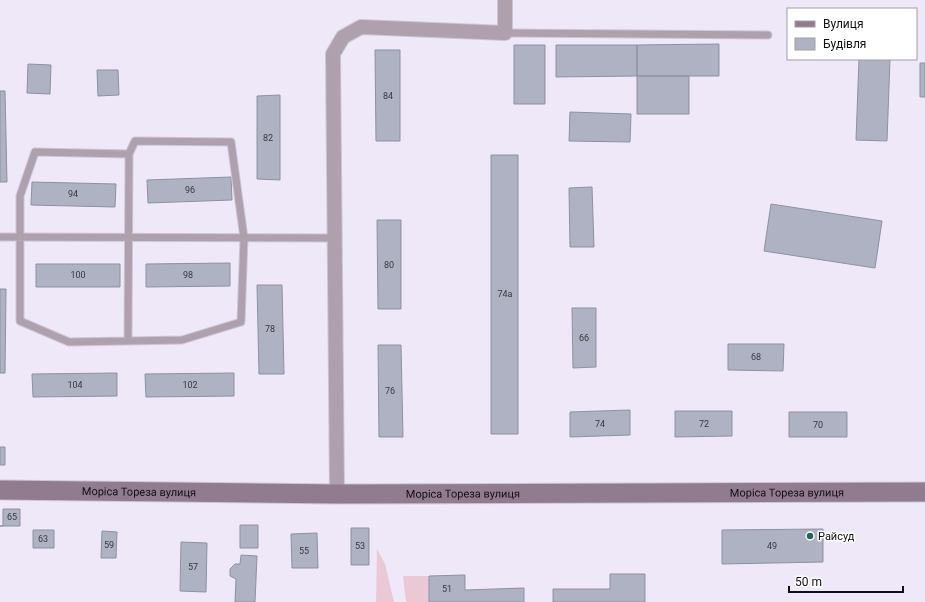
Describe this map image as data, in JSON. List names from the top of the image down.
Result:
{
  "streets": {
    "street": ["Моріса Тореза вулиця"]
  },
  "places": ["Райсуд"],
  "house_numbers": [
    "84",
    "82",
    "96",
    "94",
    "80",
    "100",
    "98",
    "74а",
    "78",
    "66",
    "68",
    "104",
    "102",
    "76",
    "74",
    "72",
    "70",
    "65",
    "63",
    "59",
    "53",
    "49",
    "55",
    "57",
    "51"
  ],
  "legend": ["Вулиця", "Будівля"],
  "scale_bar": "50 m"
}
